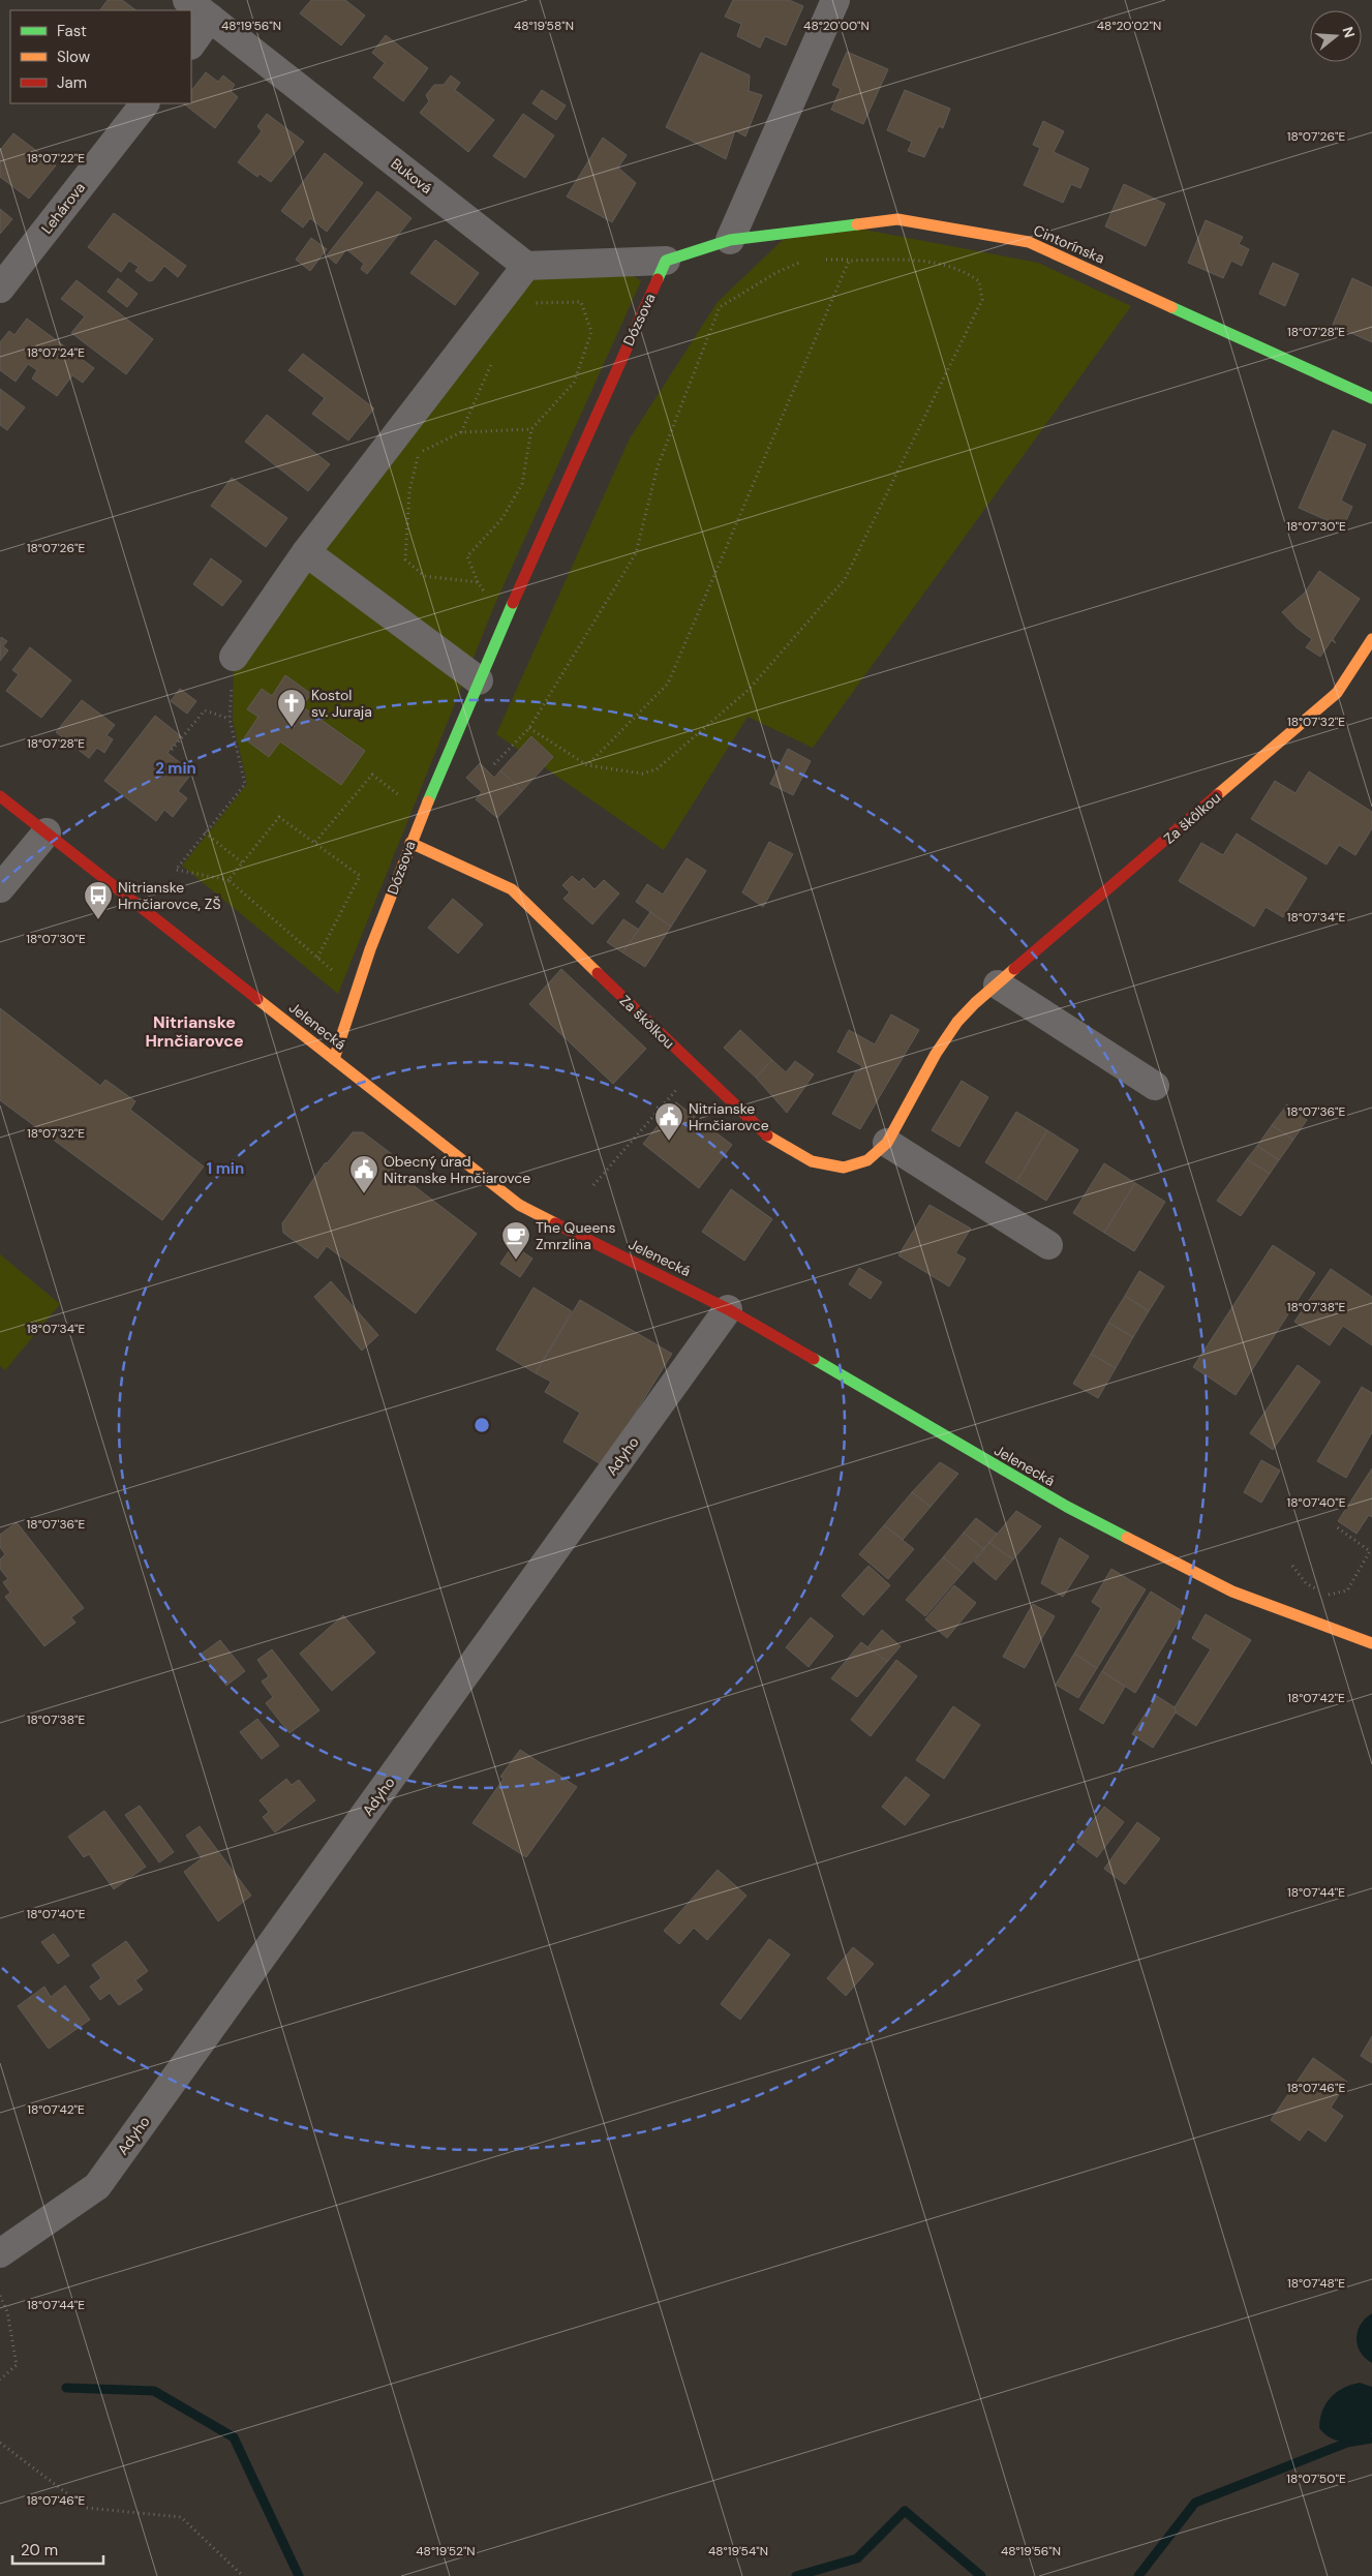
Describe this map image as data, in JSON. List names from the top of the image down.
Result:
{
  "streets": {
    "street": [
      "Buková",
      "Lehárova",
      "Cintorínska",
      "Dózsova",
      "Za škôlkou",
      "Jelenecká",
      "Adyho"
    ]
  },
  "crossings": [
    ["Dózsova", "Za škôlkou"],
    ["Dózsova", "Jelenecká"],
    ["Jelenecká", "Adyho"]
  ],
  "districts": ["Nitrianske Hrnčiarovce"],
  "places": {
    "church": ["Kostol sv. Juraja"],
    "bus stop": ["Nitrianske Hrnčiarovce, ZŠ"],
    "public building": ["Nitrianske Hrnčiarovce", "Obecný úrad Nitranske Hrnčiarovce"],
    "cafe": ["The Queens Zmrzlina"]
  },
  "legend": ["Fast", "Slow", "Jam"],
  "scale_bar": "20 m",
  "north": "right",
  "coordinates": [
    "48°19'56\"N",
    "48°19'58\"N",
    "48°20'00\"N",
    "48°20'02\"N",
    "18°07'26\"E",
    "18°07'22\"E",
    "18°07'28\"E",
    "18°07'24\"E",
    "18°07'30\"E",
    "18°07'32\"E",
    "18°07'34\"E",
    "18°07'36\"E",
    "18°07'38\"E",
    "18°07'40\"E",
    "18°07'42\"E",
    "18°07'44\"E",
    "18°07'46\"E",
    "18°07'48\"E",
    "18°07'50\"E",
    "48°19'52\"N",
    "48°19'54\"N"
  ],
  "rings": ["2 min", "1 min"]
}
